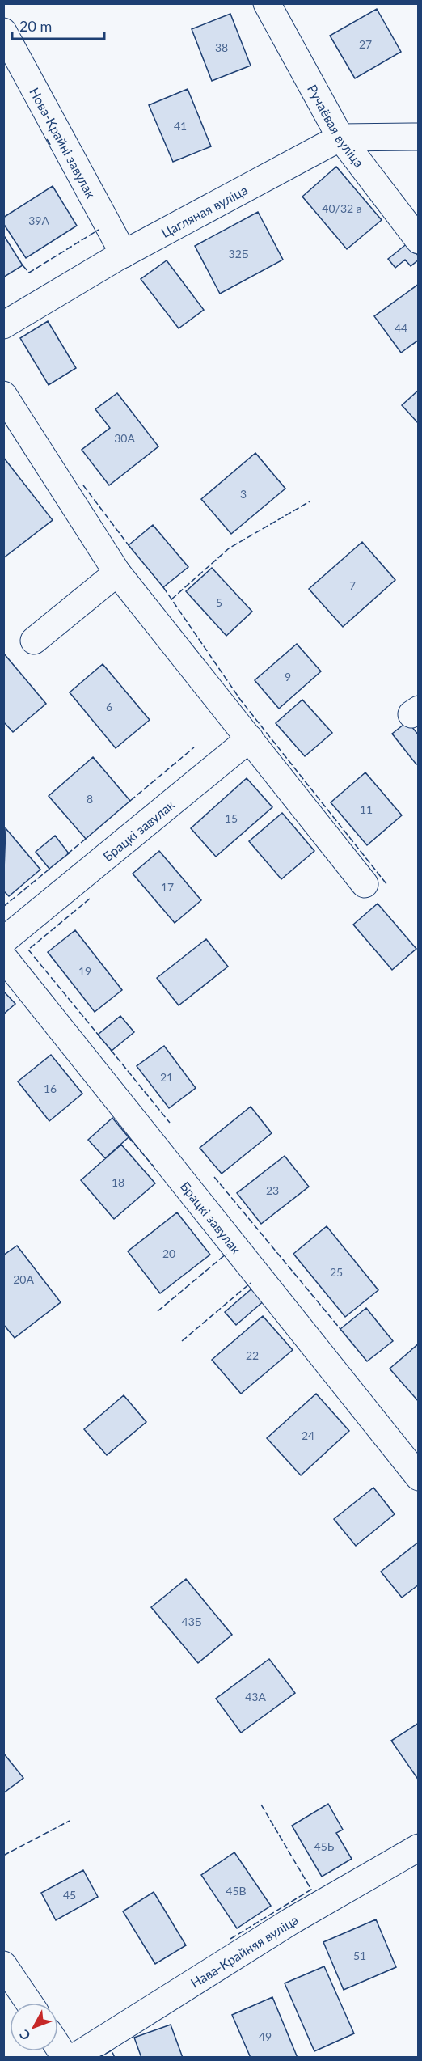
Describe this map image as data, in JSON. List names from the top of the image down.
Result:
{
  "streets": {
    "street": [
      "Ручаёвая вуліца",
      "Нова-Крайні завулак",
      "Цагляная вуліца",
      "Брацкі завулак",
      "Нава-Крайняя вуліца"
    ]
  },
  "crossings": [
    ["Ручаёвая вуліца", "Цагляная вуліца"],
    ["Нова-Крайні завулак", "Цагляная вуліца"]
  ],
  "house_numbers": [
    "27",
    "38",
    "41",
    "40/32 а",
    "39А",
    "32Б",
    "44",
    "30А",
    "3",
    "7",
    "5",
    "9",
    "6",
    "8",
    "11",
    "15",
    "17",
    "19",
    "21",
    "16",
    "18",
    "23",
    "20",
    "25",
    "20А",
    "22",
    "24",
    "43Б",
    "43А",
    "45Б",
    "45В",
    "45",
    "51",
    "49"
  ],
  "scale_bar": "20 m",
  "north": "bottom left"
}
